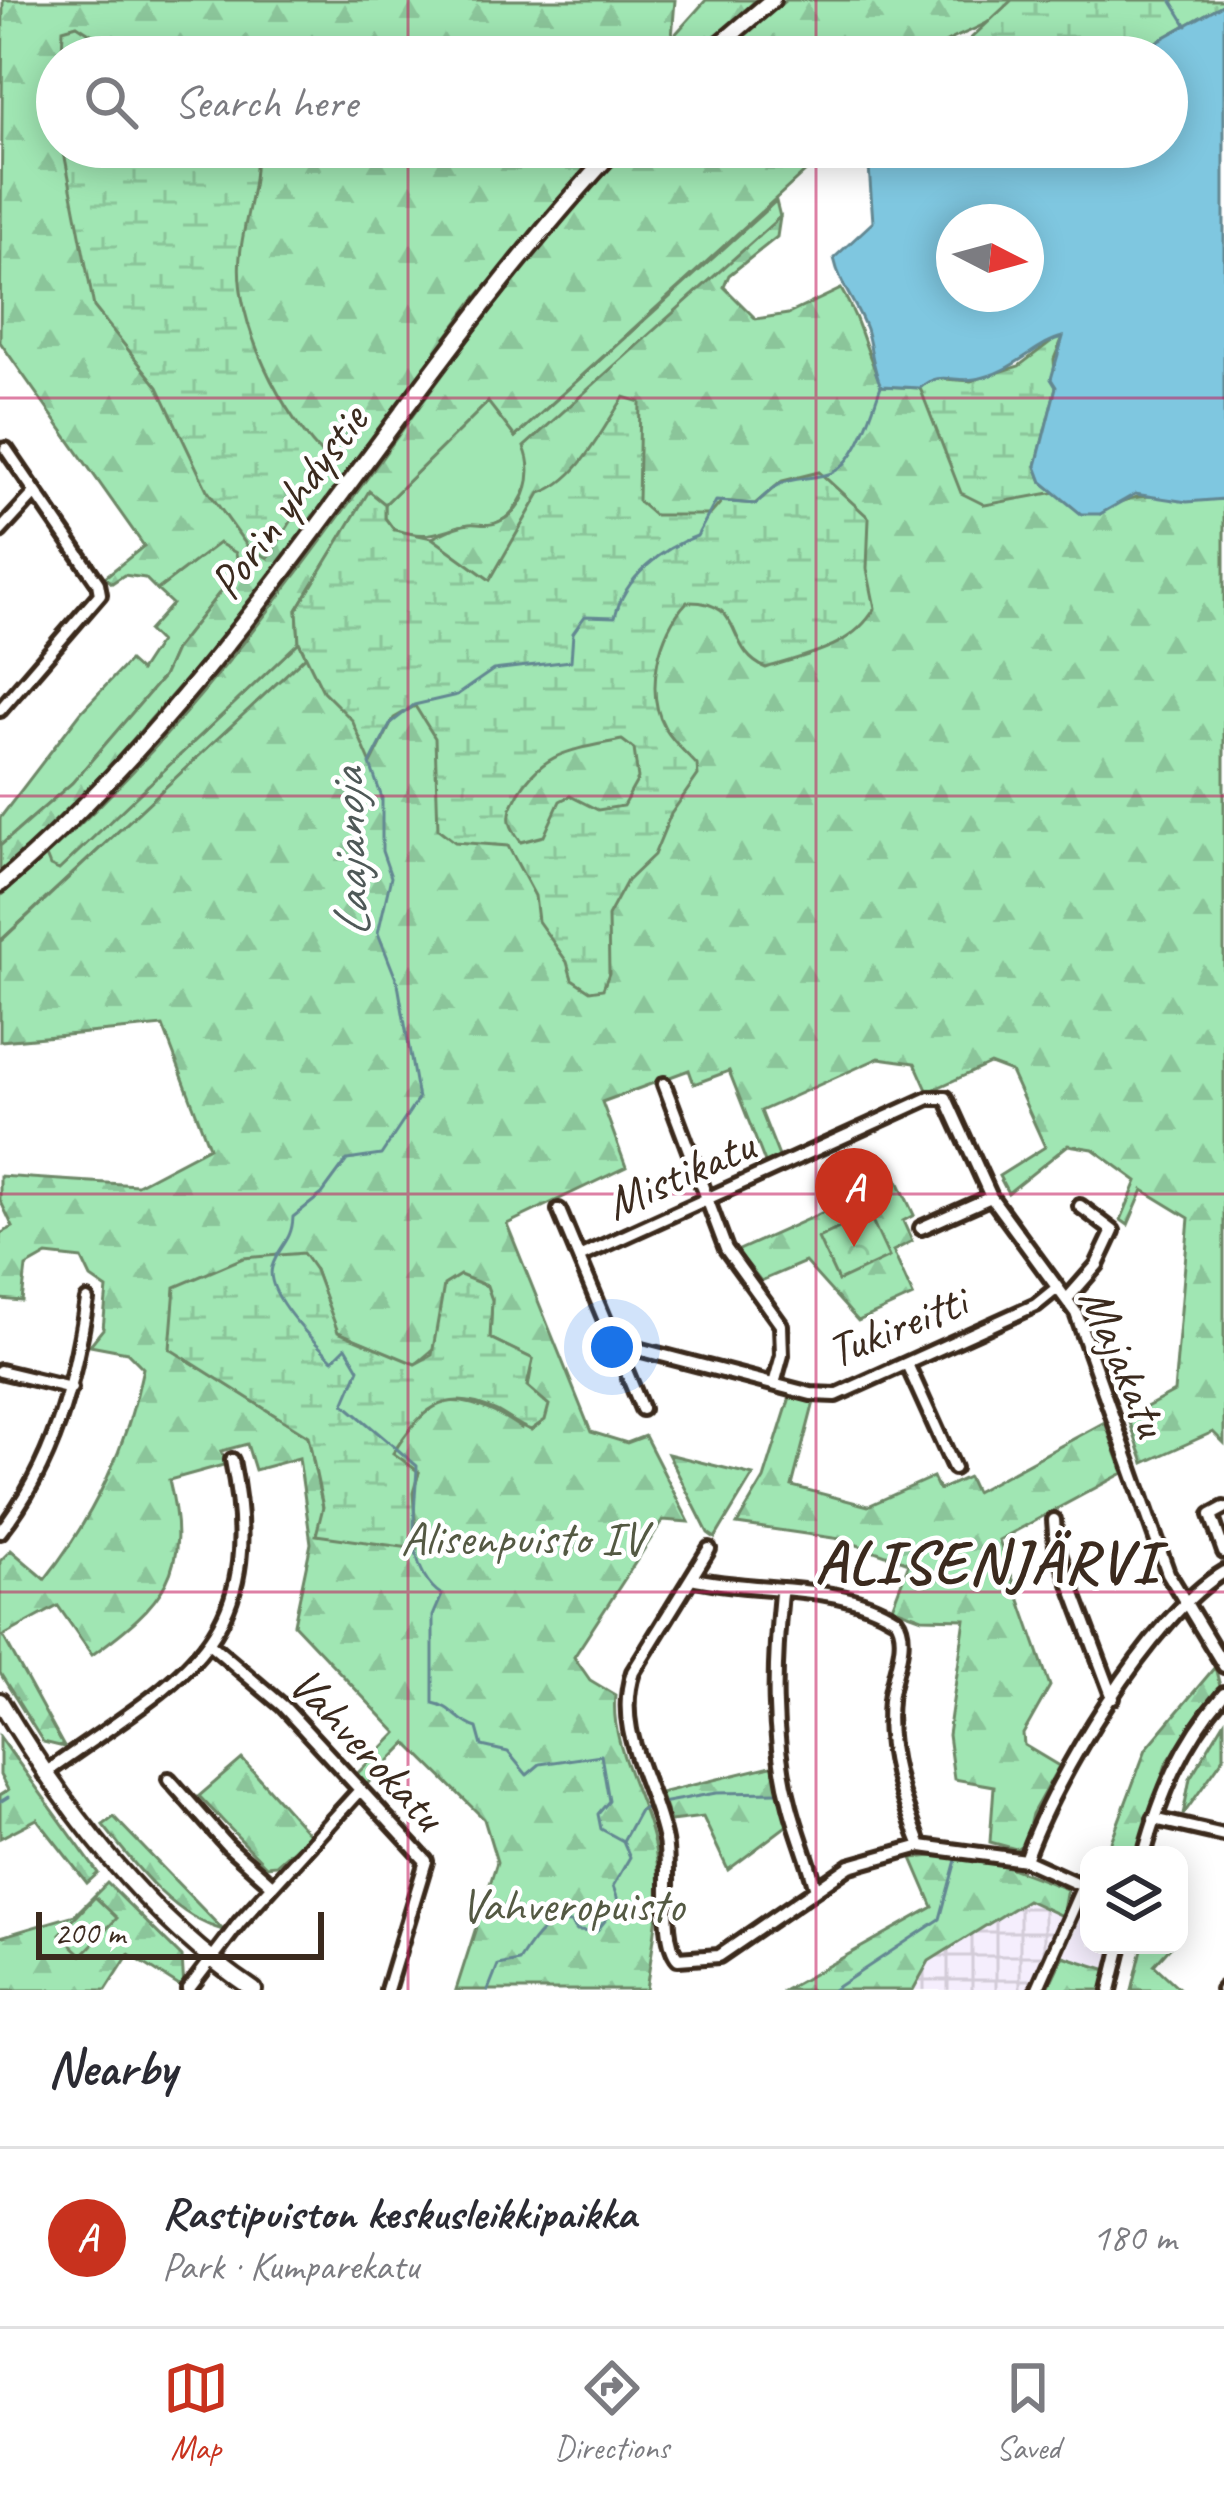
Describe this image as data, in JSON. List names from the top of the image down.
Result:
{
  "streets": {
    "main road": ["Porin yhdystie"],
    "street": [
      "Mistikatu",
      "Tukireitti",
      "Majakatu",
      "Vahverokatu"
    ]
  },
  "crossings": [
    ["Mistikatu", "Majakatu"],
    ["Tukireitti", "Majakatu"]
  ],
  "districts": ["ALISENJÄRVI"],
  "water": ["Laajanoja"],
  "parks": ["Alisenpuisto IV", "Vahveropuisto"],
  "scale_bar": "200 m",
  "north": "right",
  "page": {
    "search": "Search here",
    "pins": "A",
    "scale": "200 m",
    "heading": "Nearby",
    "list": [
      {
        "mark": "A",
        "name": "Rastipuiston keskusleikkipaikka",
        "note": "Park · Kumparekatu",
        "value": "180 m"
      }
    ],
    "nav": ["Map", "Directions", "Saved"]
  }
}
